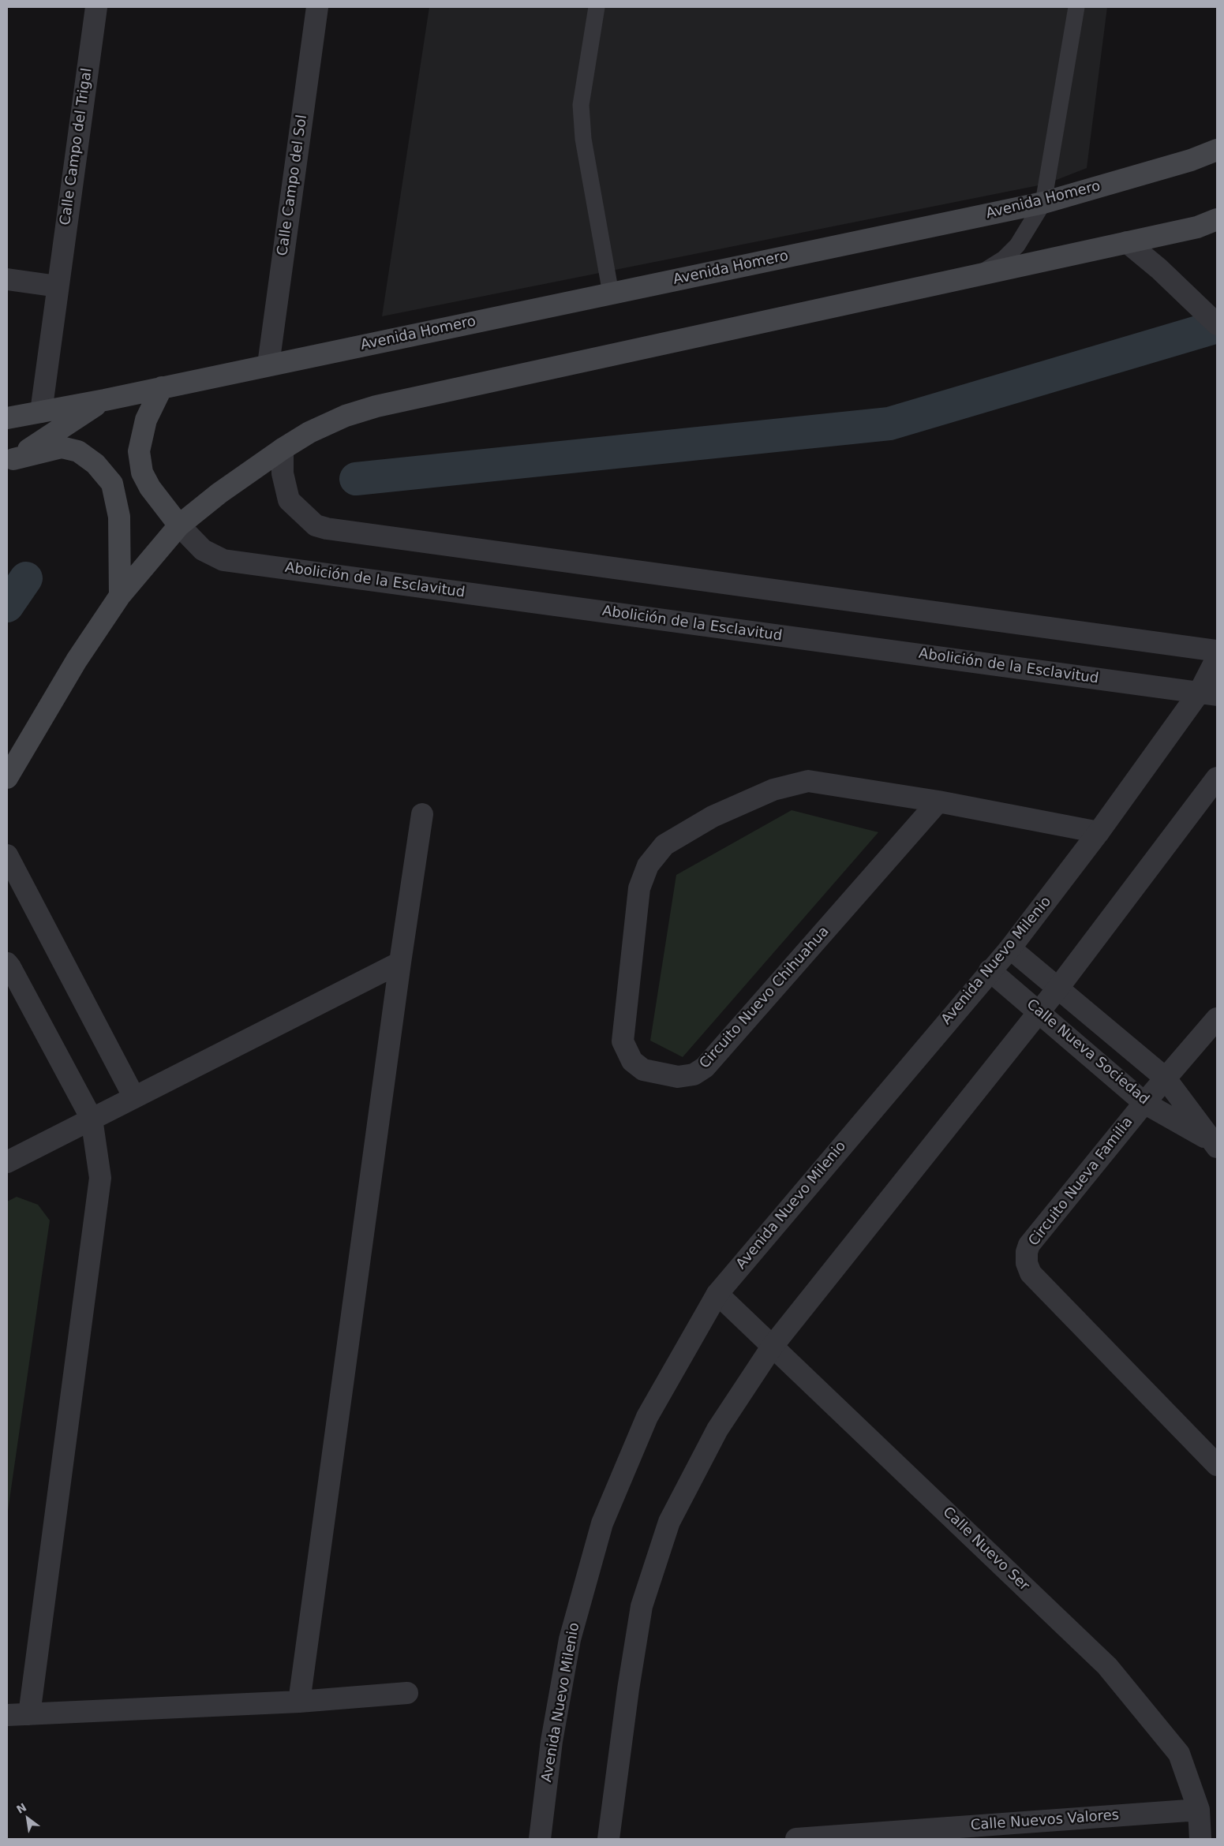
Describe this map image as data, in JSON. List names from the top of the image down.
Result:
{
  "streets": {
    "main road": ["Avenida Homero"],
    "street": [
      "Calle Campo del Trigal",
      "Calle Campo del Sol",
      "Abolición de la Esclavitud",
      "Avenida Nuevo Milenio",
      "Circuito Nuevo Chihuahua",
      "Calle Nueva Sociedad",
      "Circuito Nueva Familia",
      "Calle Nuevo Ser",
      "Calle Nuevos Valores"
    ]
  },
  "crossings": [
    ["Calle Campo del Trigal", "Avenida Homero"],
    ["Calle Campo del Sol", "Avenida Homero"],
    ["Abolición de la Esclavitud", "Avenida Nuevo Milenio"],
    ["Avenida Nuevo Milenio", "Circuito Nuevo Chihuahua"],
    ["Avenida Nuevo Milenio", "Calle Nueva Sociedad"],
    ["Avenida Nuevo Milenio", "Calle Nuevo Ser"],
    ["Calle Nueva Sociedad", "Circuito Nueva Familia"],
    ["Calle Nuevo Ser", "Calle Nuevos Valores"]
  ],
  "north": "top left"
}
